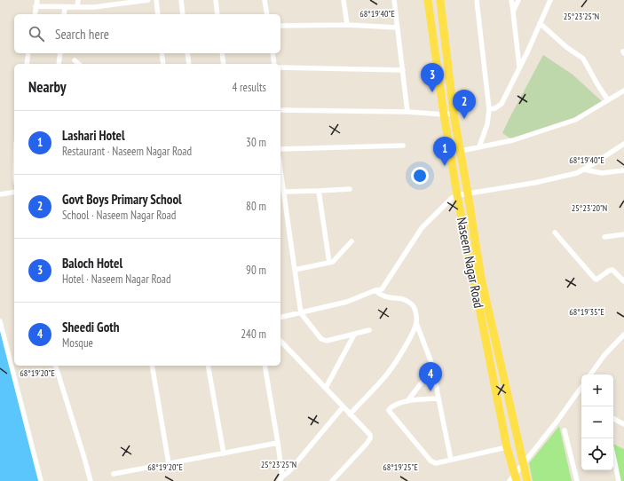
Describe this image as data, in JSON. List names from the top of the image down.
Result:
{
  "streets": {
    "main road": ["Naseem Nagar Road"]
  },
  "page": {
    "search": "Search here",
    "pins": [
      "3",
      "2",
      "1",
      "4"
    ],
    "heading": ["Nearby", "4 results"],
    "list": [
      {
        "mark": "1",
        "name": "Lashari Hotel",
        "note": "Restaurant · Naseem Nagar Road",
        "value": "30 m"
      },
      {
        "mark": "2",
        "name": "Govt Boys Primary School",
        "note": "School · Naseem Nagar Road",
        "value": "80 m"
      },
      {
        "mark": "3",
        "name": "Baloch Hotel",
        "note": "Hotel · Naseem Nagar Road",
        "value": "90 m"
      },
      {
        "mark": "4",
        "name": "Sheedi Goth",
        "note": "Mosque",
        "value": "240 m"
      }
    ],
    "map_buttons": ["+", "−"]
  },
  "coordinates": [
    "68°19'40\"E",
    "25°23'25\"N",
    "25°23'20\"N",
    "68°19'35\"E",
    "68°19'20\"E",
    "68°19'25\"E"
  ]
}
